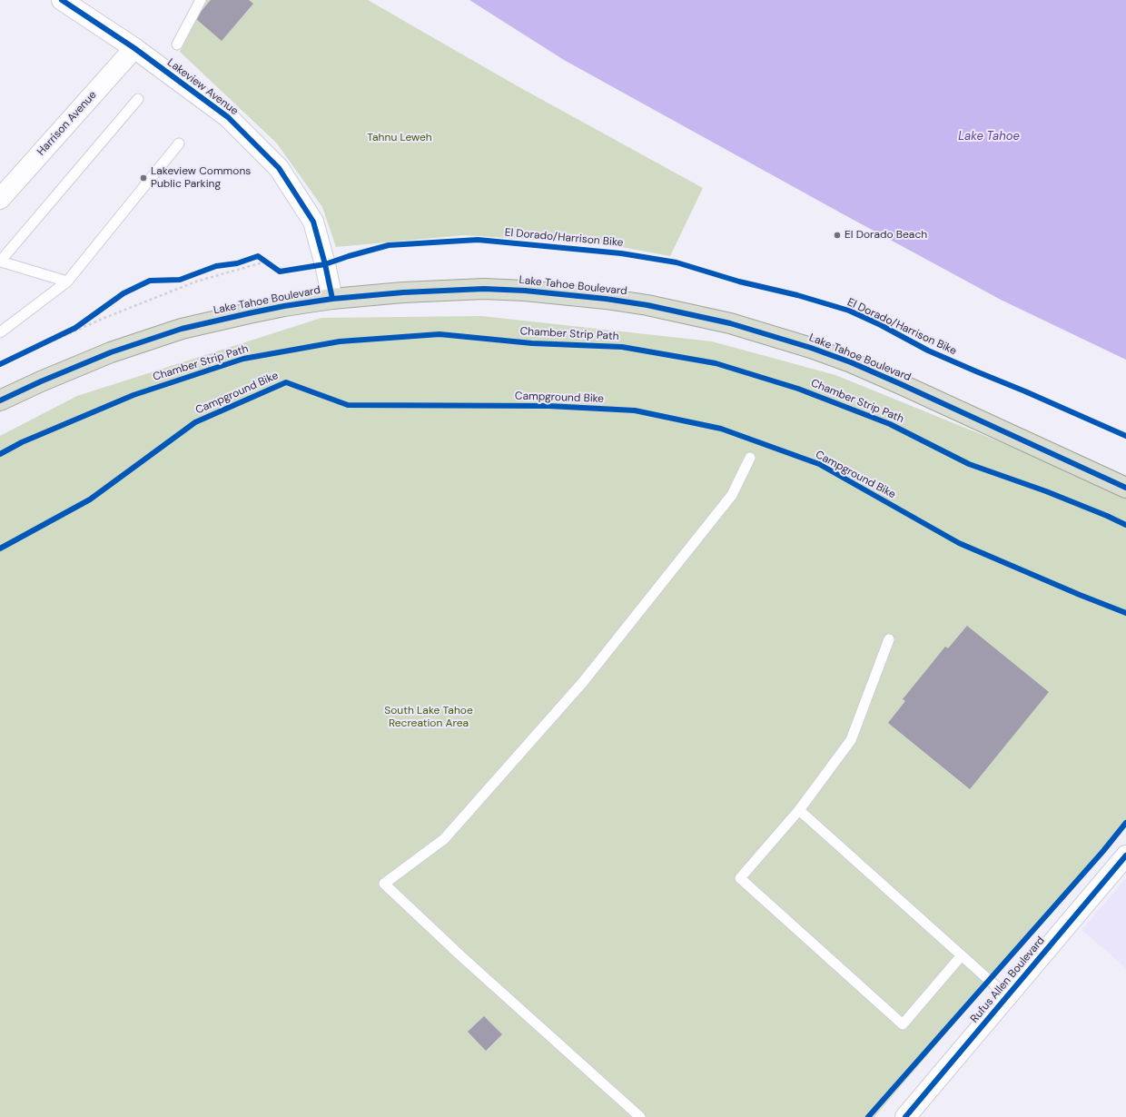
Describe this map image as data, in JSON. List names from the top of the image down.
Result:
{
  "streets": {
    "highway": ["Lake Tahoe Boulevard"],
    "street": ["Lakeview Avenue", "Harrison Avenue", "Rufus Allen Boulevard"],
    "cycle path": ["El Dorado/Harrison Bike", "Chamber Strip Path", "Campground Bike"]
  },
  "crossings": [
    ["Lakeview Avenue", "Harrison Avenue"],
    ["Lakeview Avenue", "Lake Tahoe Boulevard"]
  ],
  "water": ["Lake Tahoe"],
  "parks": ["Tahnu Leweh", "South Lake Tahoe Recreation Area"],
  "places": ["Lakeview Commons Public Parking", "El Dorado Beach"]
}
